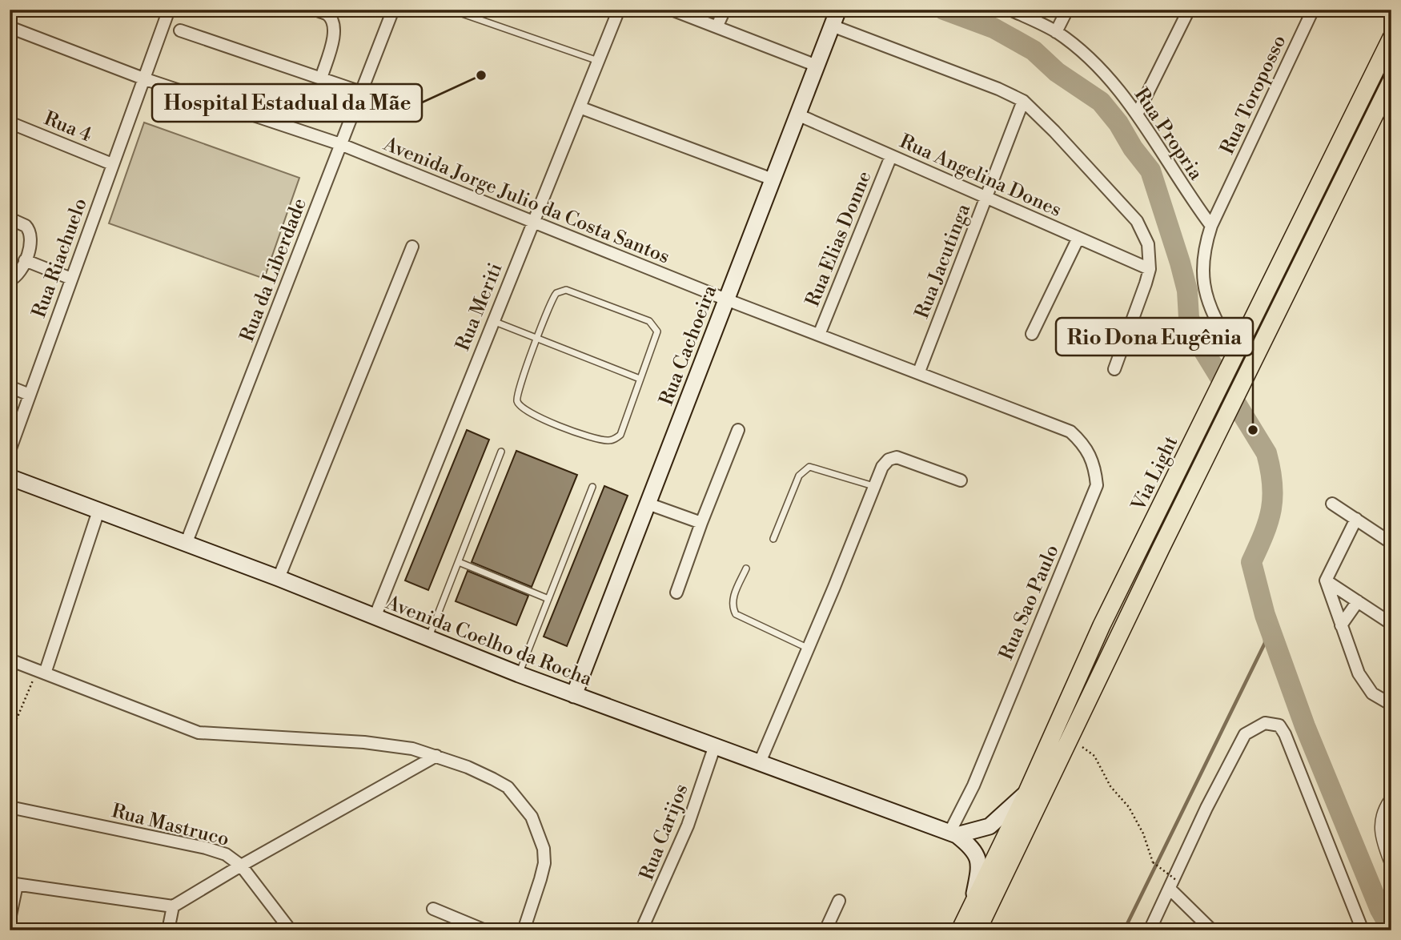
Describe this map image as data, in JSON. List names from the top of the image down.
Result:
{
  "streets": {
    "main road": ["Rua Cachoeira", "Via Light", "Avenida Coelho da Rocha"],
    "street": [
      "Rua Toroposso",
      "Rua 4",
      "Rua Propria",
      "Rua Angelina Dones",
      "Avenida Jorge Julio da Costa Santos",
      "Rua Elias Donne",
      "Rua Riachuelo",
      "Rua Jacutinga",
      "Rua da Liberdade",
      "Rua Meriti",
      "Rua Sao Paulo",
      "Rua Mastruco",
      "Rua Carijos"
    ]
  },
  "crossings": [
    ["Rua Toroposso", "Rua Propria"],
    ["Rua 4", "Rua Riachuelo"],
    ["Rua Angelina Dones", "Rua Elias Donne"],
    ["Rua Angelina Dones", "Rua Jacutinga"],
    ["Rua Angelina Dones", "Rua Cachoeira"],
    ["Avenida Jorge Julio da Costa Santos", "Rua Elias Donne"],
    ["Avenida Jorge Julio da Costa Santos", "Rua Riachuelo"],
    ["Avenida Jorge Julio da Costa Santos", "Rua Jacutinga"],
    ["Avenida Jorge Julio da Costa Santos", "Rua da Liberdade"],
    ["Avenida Jorge Julio da Costa Santos", "Rua Meriti"],
    ["Avenida Jorge Julio da Costa Santos", "Rua Cachoeira"],
    ["Avenida Jorge Julio da Costa Santos", "Rua Sao Paulo"],
    ["Rua da Liberdade", "Avenida Coelho da Rocha"],
    ["Rua Meriti", "Avenida Coelho da Rocha"],
    ["Rua Cachoeira", "Avenida Coelho da Rocha"],
    ["Via Light", "Avenida Coelho da Rocha"],
    ["Rua Sao Paulo", "Avenida Coelho da Rocha"],
    ["Avenida Coelho da Rocha", "Rua Carijos"]
  ],
  "places": ["Hospital Estadual da Mãe", "Rio Dona Eugênia"]
}
